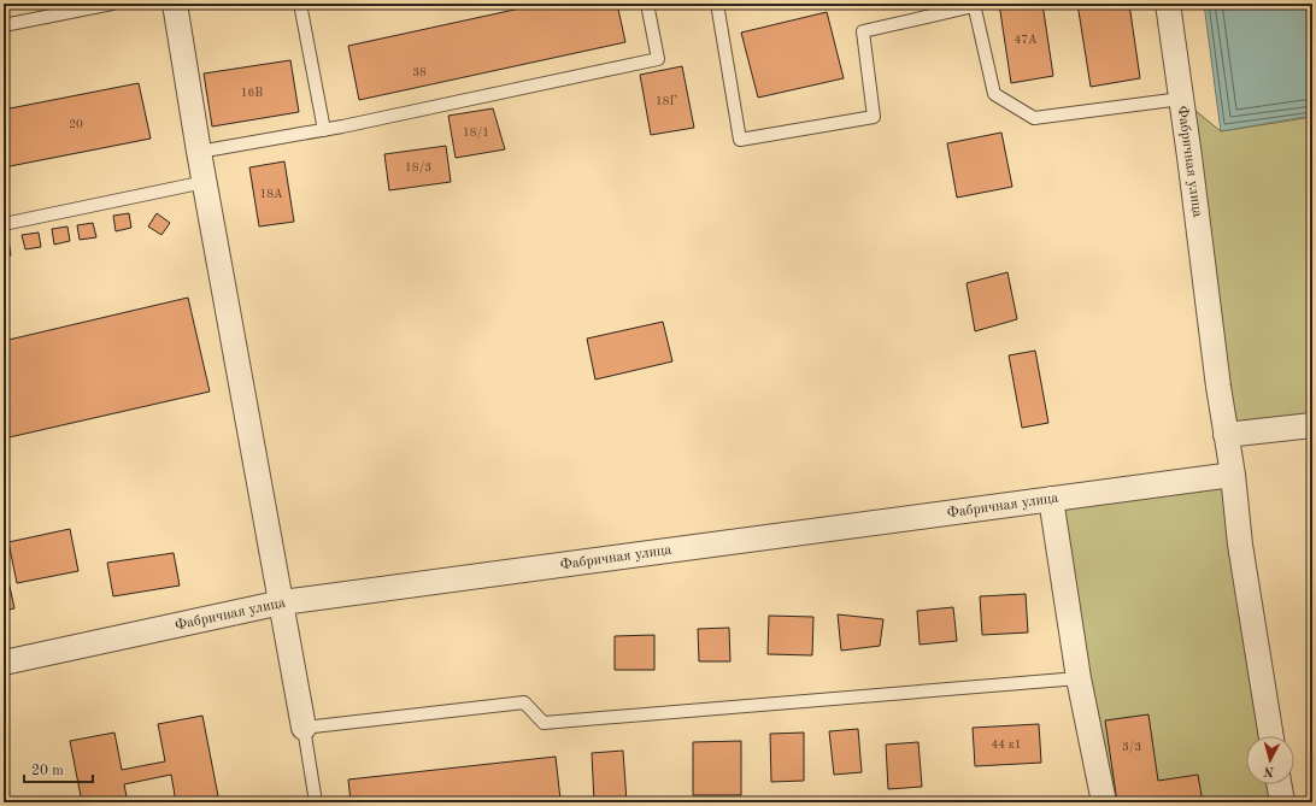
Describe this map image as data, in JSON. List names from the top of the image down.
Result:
{
  "streets": {
    "street": ["Фабричная улица"]
  },
  "house_numbers": [
    "47А",
    "38",
    "16В",
    "18Г",
    "20",
    "18/1",
    "18/3",
    "18А",
    "44 к1",
    "3/3"
  ],
  "scale_bar": "20 m",
  "north": "bottom"
}
